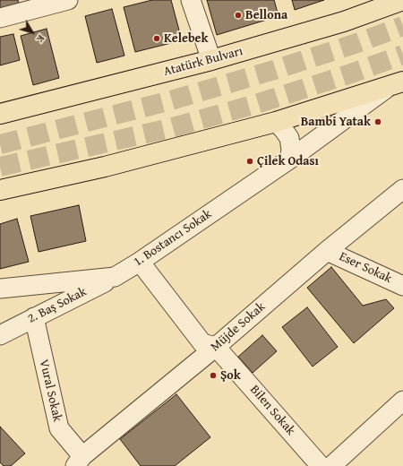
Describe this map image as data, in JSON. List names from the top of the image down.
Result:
{
  "streets": {
    "highway": ["Atatürk Bulvarı"],
    "street": [
      "1. Bostancı Sokak",
      "Eser Sokak",
      "2. Baş Sokak",
      "Müjde Sokak",
      "Vural Sokak",
      "Bilen Sokak"
    ]
  },
  "crossings": [
    ["1. Bostancı Sokak", "2. Baş Sokak"],
    ["1. Bostancı Sokak", "Bilen Sokak"],
    ["Eser Sokak", "Müjde Sokak"],
    ["2. Baş Sokak", "Vural Sokak"],
    ["Müjde Sokak", "Vural Sokak"],
    ["Müjde Sokak", "Bilen Sokak"]
  ],
  "places": [
    "Bellona",
    "Kelebek",
    "Bambi Yatak",
    "Çilek Odası",
    "Şok"
  ],
  "north": "bottom right"
}
